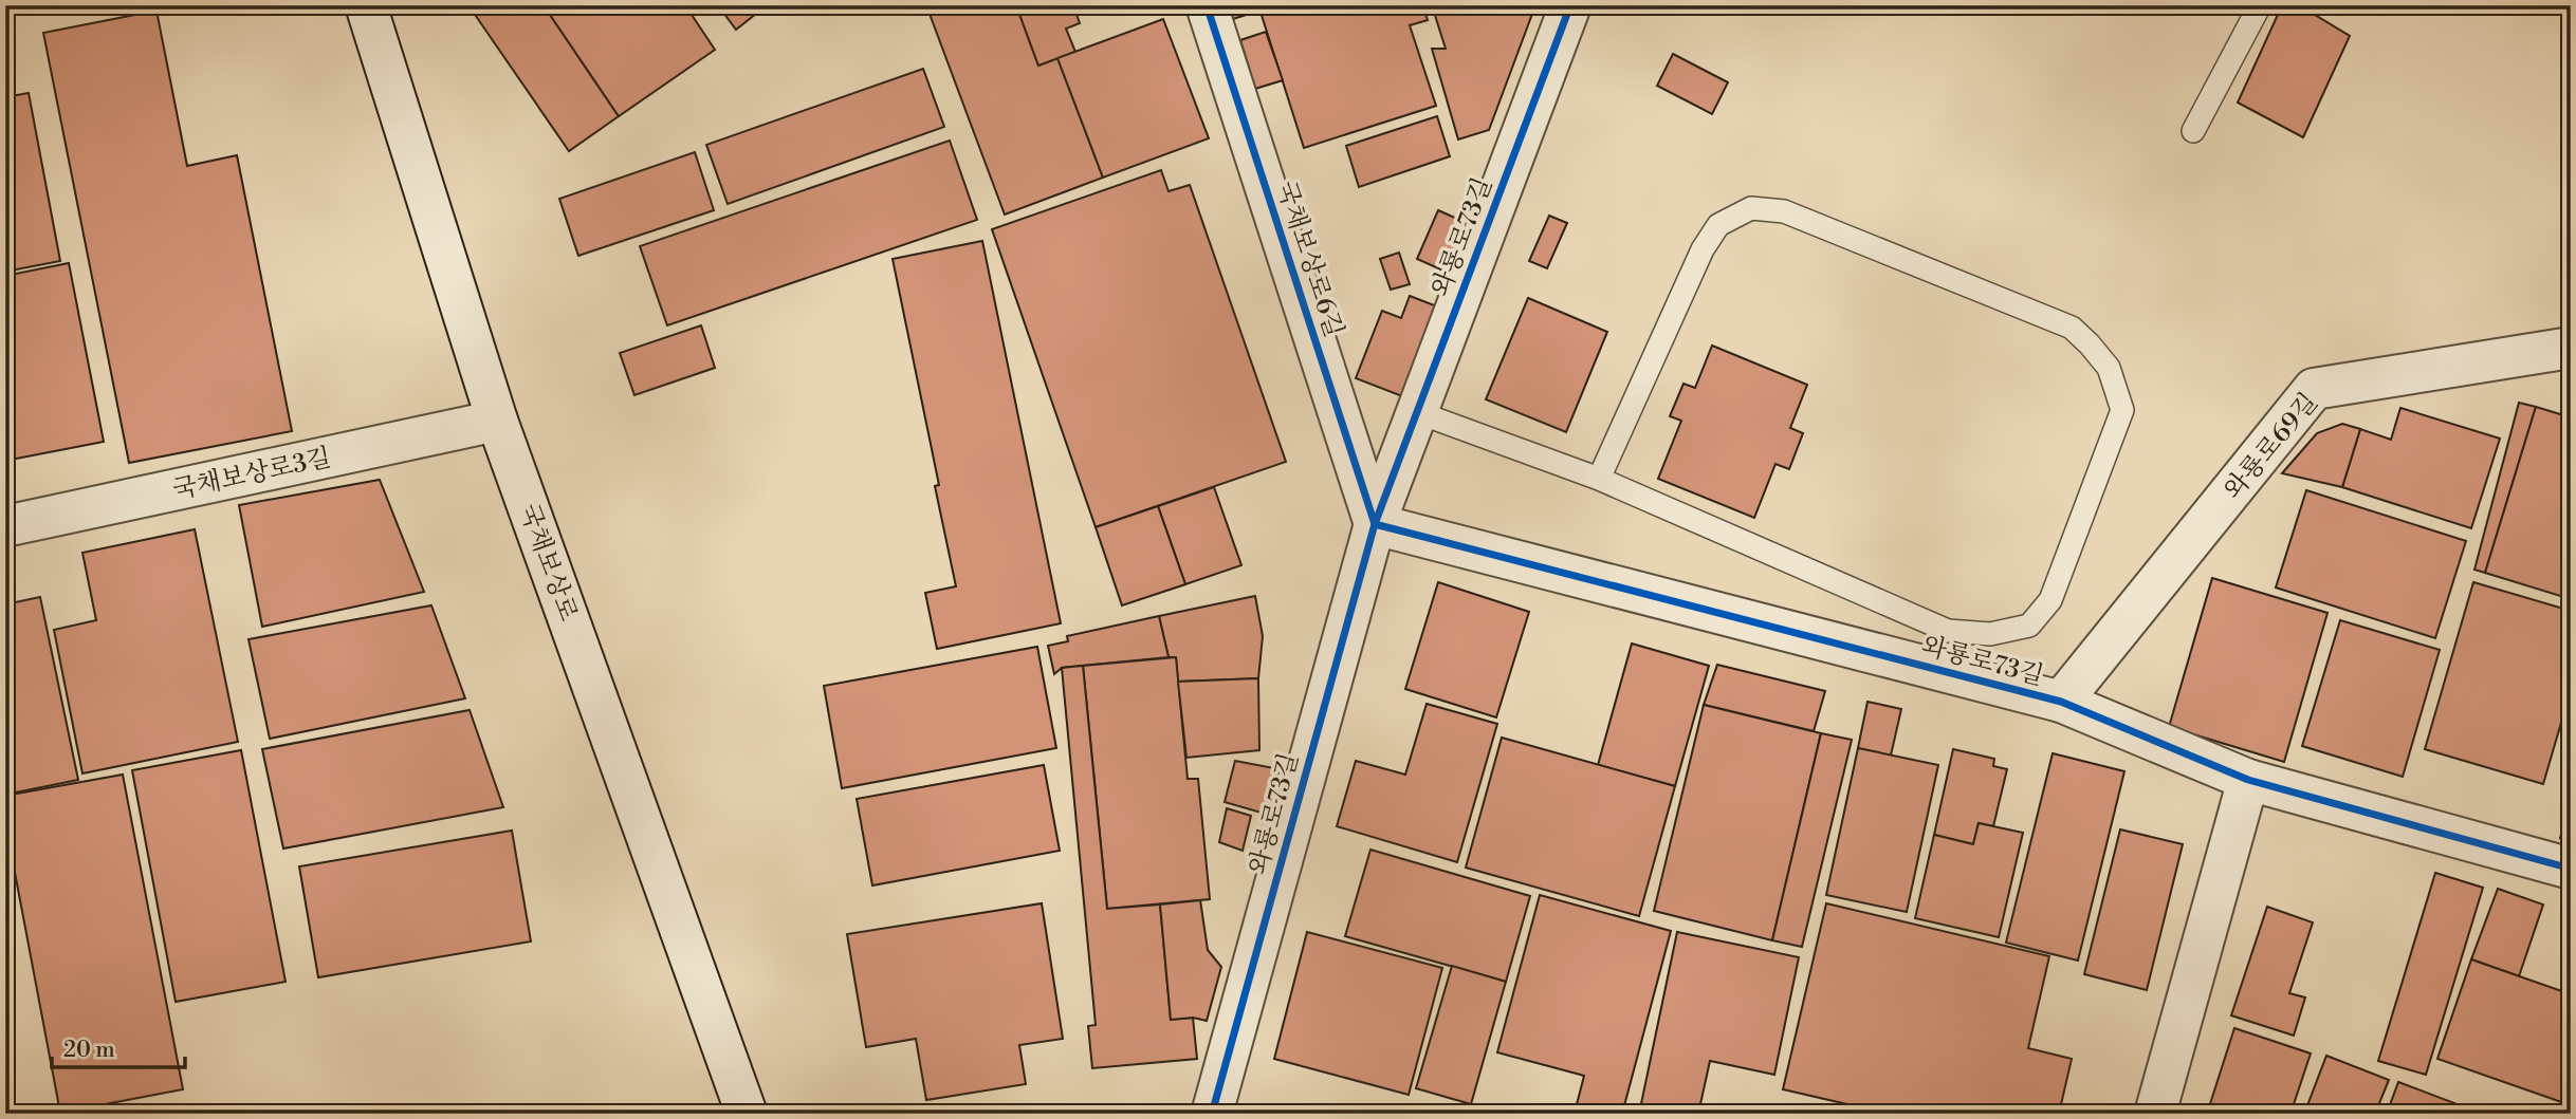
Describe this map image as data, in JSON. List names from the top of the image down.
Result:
{
  "streets": {
    "street": [
      "와룡로73길",
      "국채보상로6길",
      "와룡로69길",
      "국채보상로3길",
      "국채보상로"
    ]
  },
  "crossings": [
    ["와룡로73길", "국채보상로6길"],
    ["와룡로73길", "와룡로69길"],
    ["국채보상로3길", "국채보상로"]
  ],
  "scale_bar": "20 m"
}
